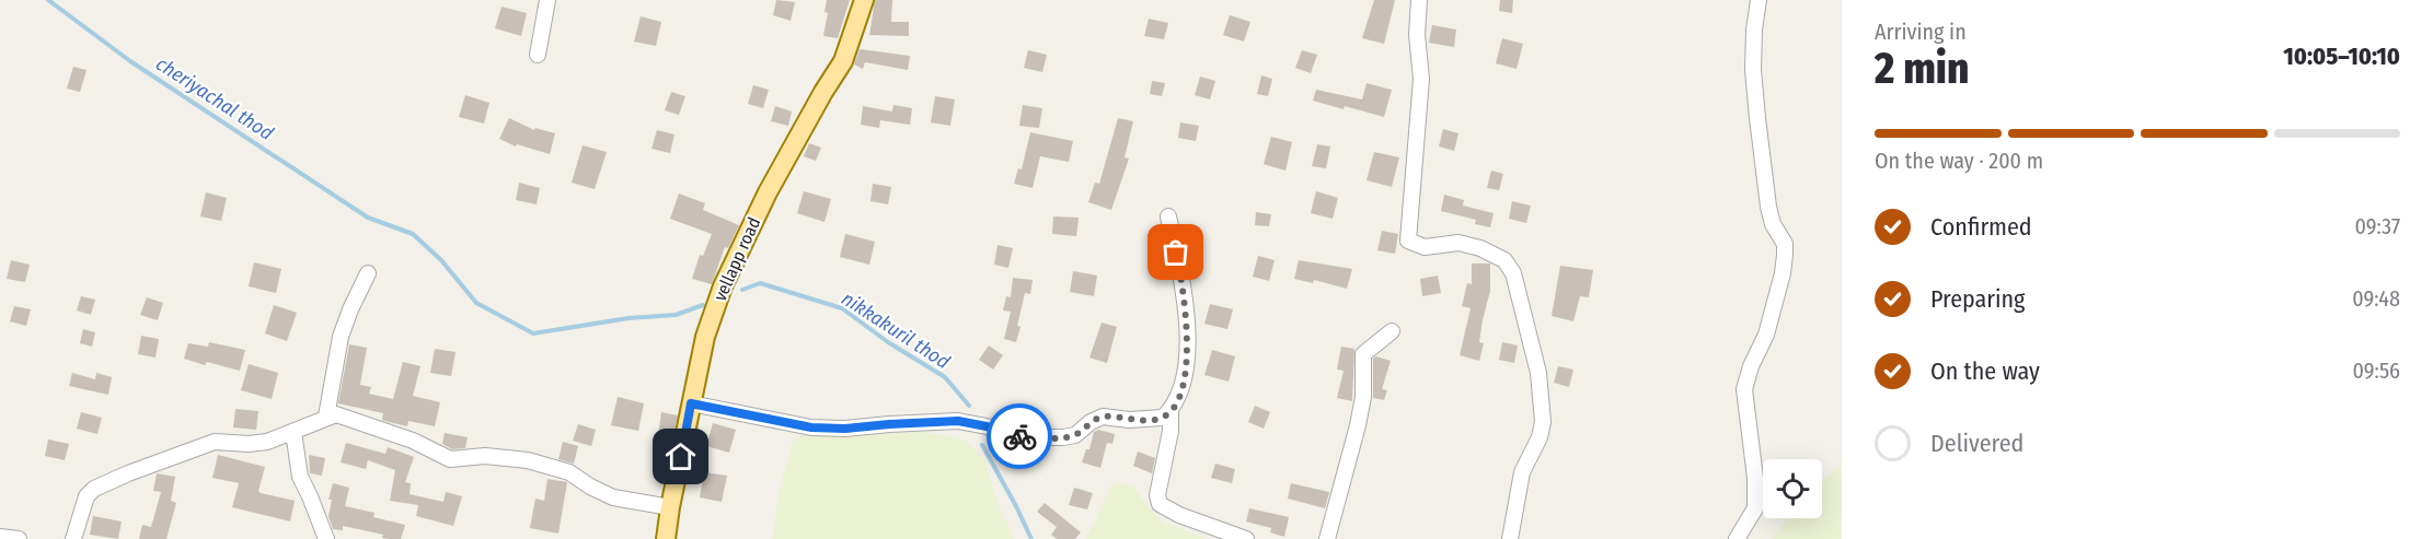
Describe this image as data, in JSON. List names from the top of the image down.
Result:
{
  "streets": {
    "main road": ["vellapp road"]
  },
  "water": ["cheriyachal thod", "nikkakuril thod"],
  "page": {
    "heading": ["2 min", "Arriving in", "10:05–10:10"],
    "bar": "On the way · 200 m",
    "list": [
      ["Confirmed", "09:37"],
      ["Preparing", "09:48"],
      ["On the way", "09:56"],
      "Delivered"
    ]
  }
}
